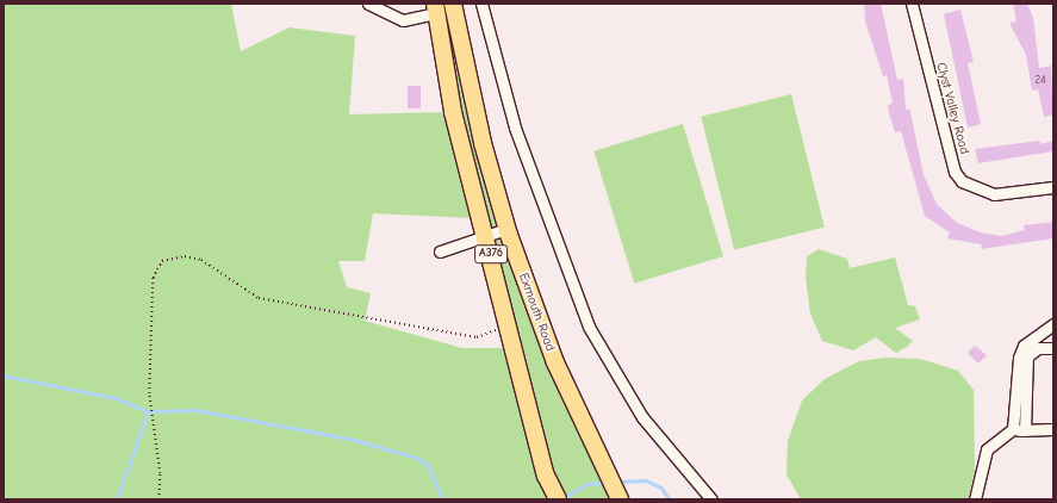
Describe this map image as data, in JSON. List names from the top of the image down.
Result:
{
  "streets": {
    "highway": ["A376", "Exmouth Road"],
    "street": ["Clyst Valley Road"]
  },
  "house_numbers": ["24"]
}
